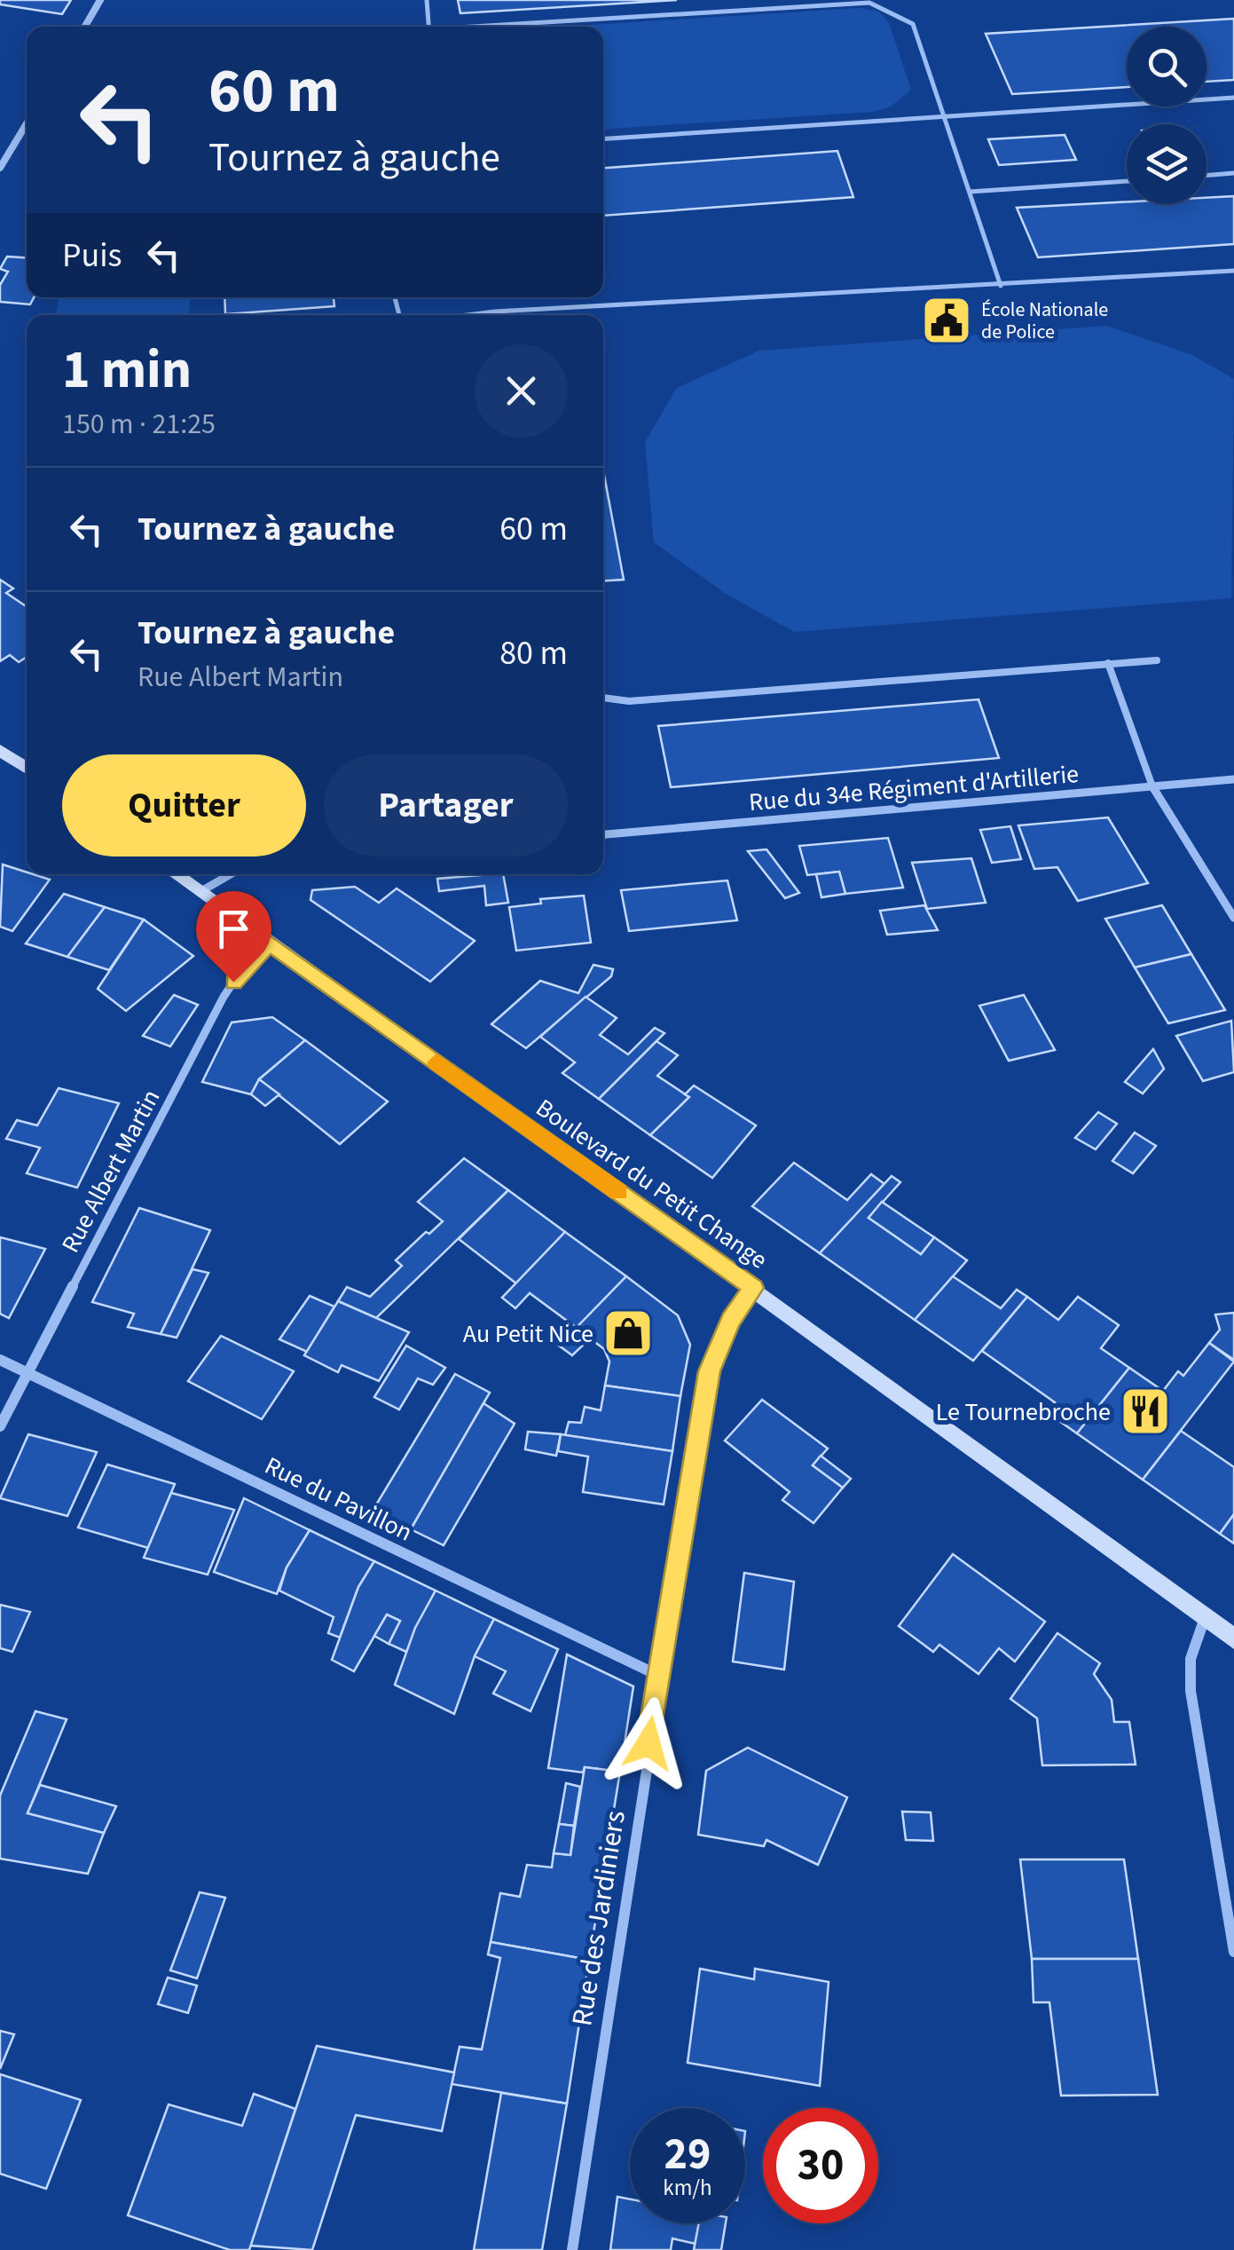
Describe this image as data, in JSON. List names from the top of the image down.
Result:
{
  "streets": {
    "main road": ["Boulevard du Petit Change"],
    "street": [
      "Rue du 34e Régiment d'Artillerie",
      "Rue Albert Martin",
      "Rue du Pavillon",
      "Rue des Jardiniers"
    ]
  },
  "crossings": [
    ["Rue Albert Martin", "Boulevard du Petit Change"],
    ["Rue Albert Martin", "Rue du Pavillon"],
    ["Boulevard du Petit Change", "Rue des Jardiniers"],
    ["Rue du Pavillon", "Rue des Jardiniers"]
  ],
  "places": {
    "public building": ["École Nationale de Police"],
    "shop": ["Au Petit Nice"],
    "restaurant": ["Le Tournebroche"]
  },
  "page": {
    "turn": ["60 m", "Tournez à gauche"],
    "then": "Puis",
    "heading": ["1 min", "150 m · 21:25"],
    "list": [
      {
        "name": "Tournez à gauche",
        "value": "60 m"
      },
      {
        "name": "Tournez à gauche",
        "note": "Rue Albert Martin",
        "value": "80 m"
      }
    ],
    "buttons": ["Quitter", "Partager"],
    "speed": "29 km/h",
    "limit": "30"
  }
}
